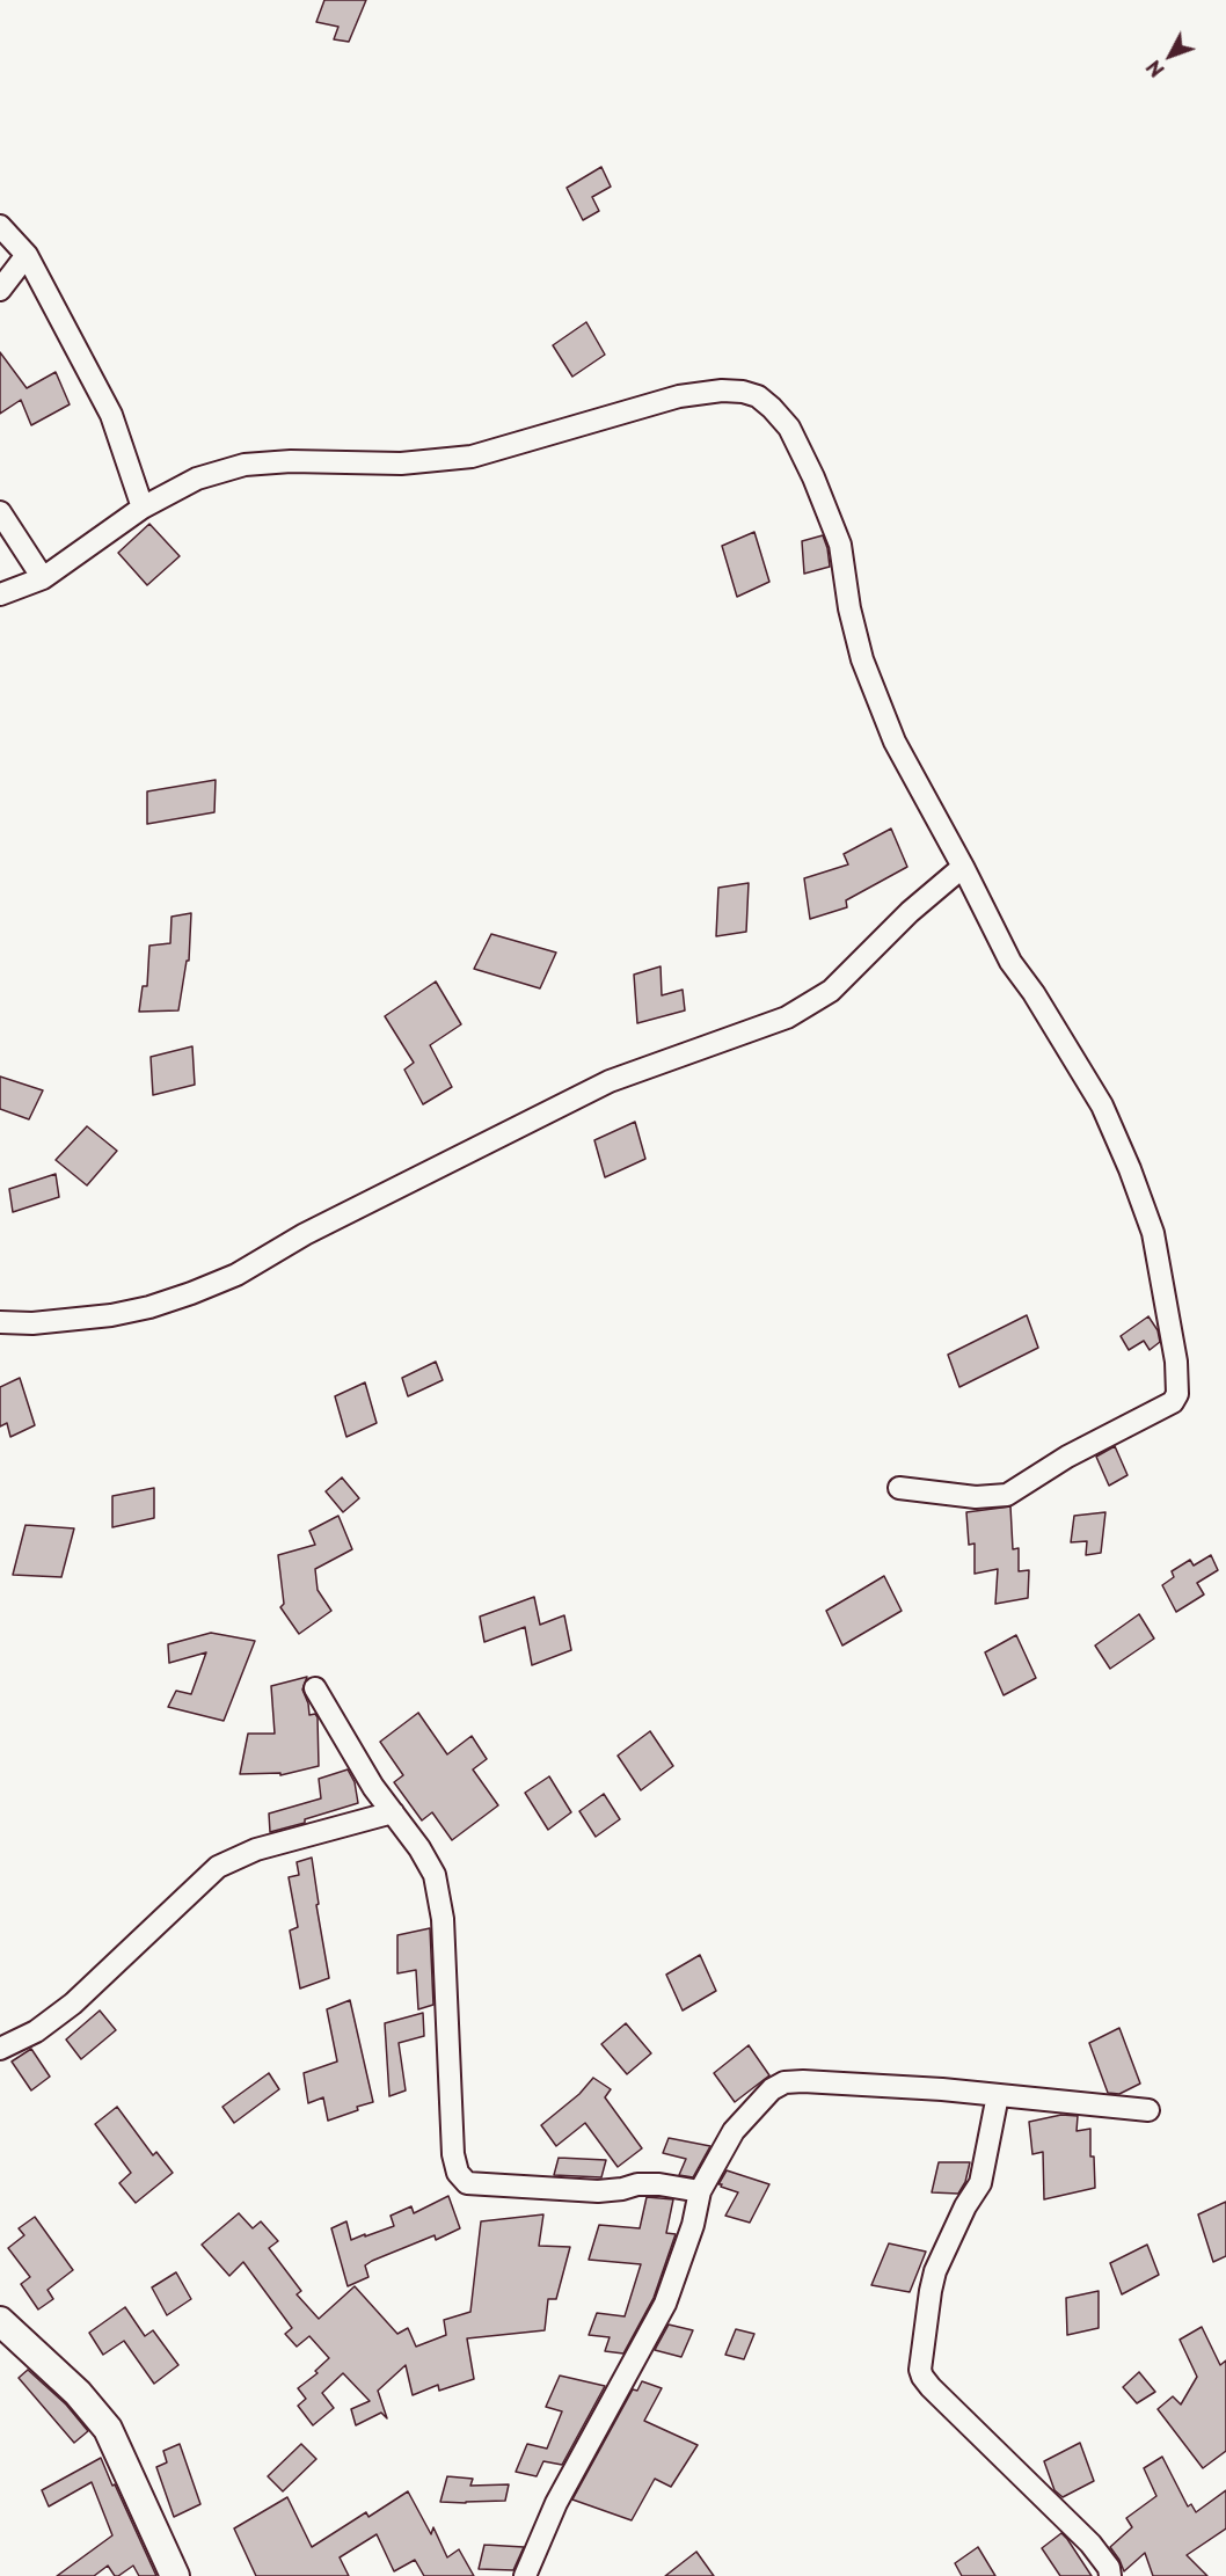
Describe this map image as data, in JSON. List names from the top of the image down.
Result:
{
  "north": "bottom left"
}
